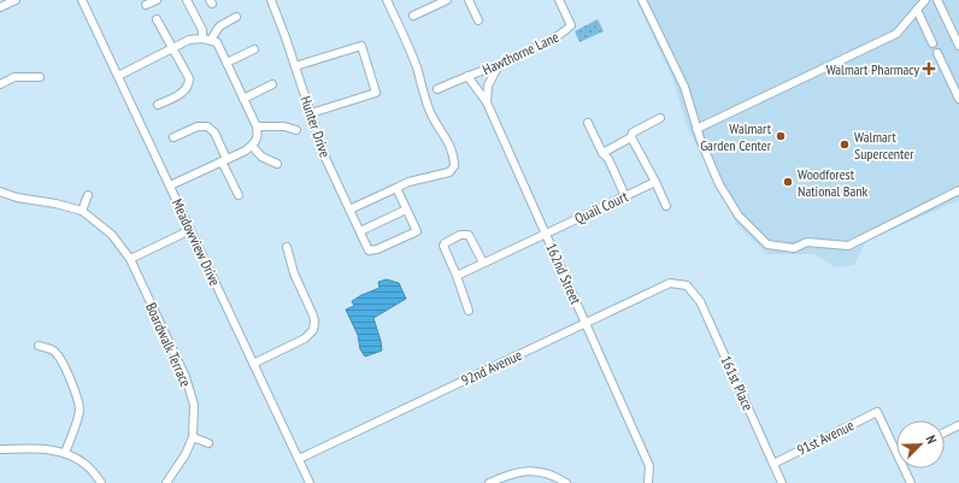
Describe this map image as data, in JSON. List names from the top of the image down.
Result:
{
  "streets": {
    "street": [
      "Hawthorne Lane",
      "Hunter Drive",
      "Quail Court",
      "Meadowview Drive",
      "162nd Street",
      "Boardwalk Terrace",
      "92nd Avenue",
      "161st Place",
      "91st Avenue"
    ]
  },
  "crossings": [
    ["Hawthorne Lane", "162nd Street"],
    ["Quail Court", "162nd Street"],
    ["Meadowview Drive", "92nd Avenue"],
    ["162nd Street", "92nd Avenue"],
    ["92nd Avenue", "161st Place"],
    ["161st Place", "91st Avenue"]
  ],
  "places": {
    "health": ["Walmart Pharmacy"],
    "other": ["Walmart Garden Center", "Walmart Supercenter", "Woodforest National Bank"]
  },
  "north": "top right"
}
